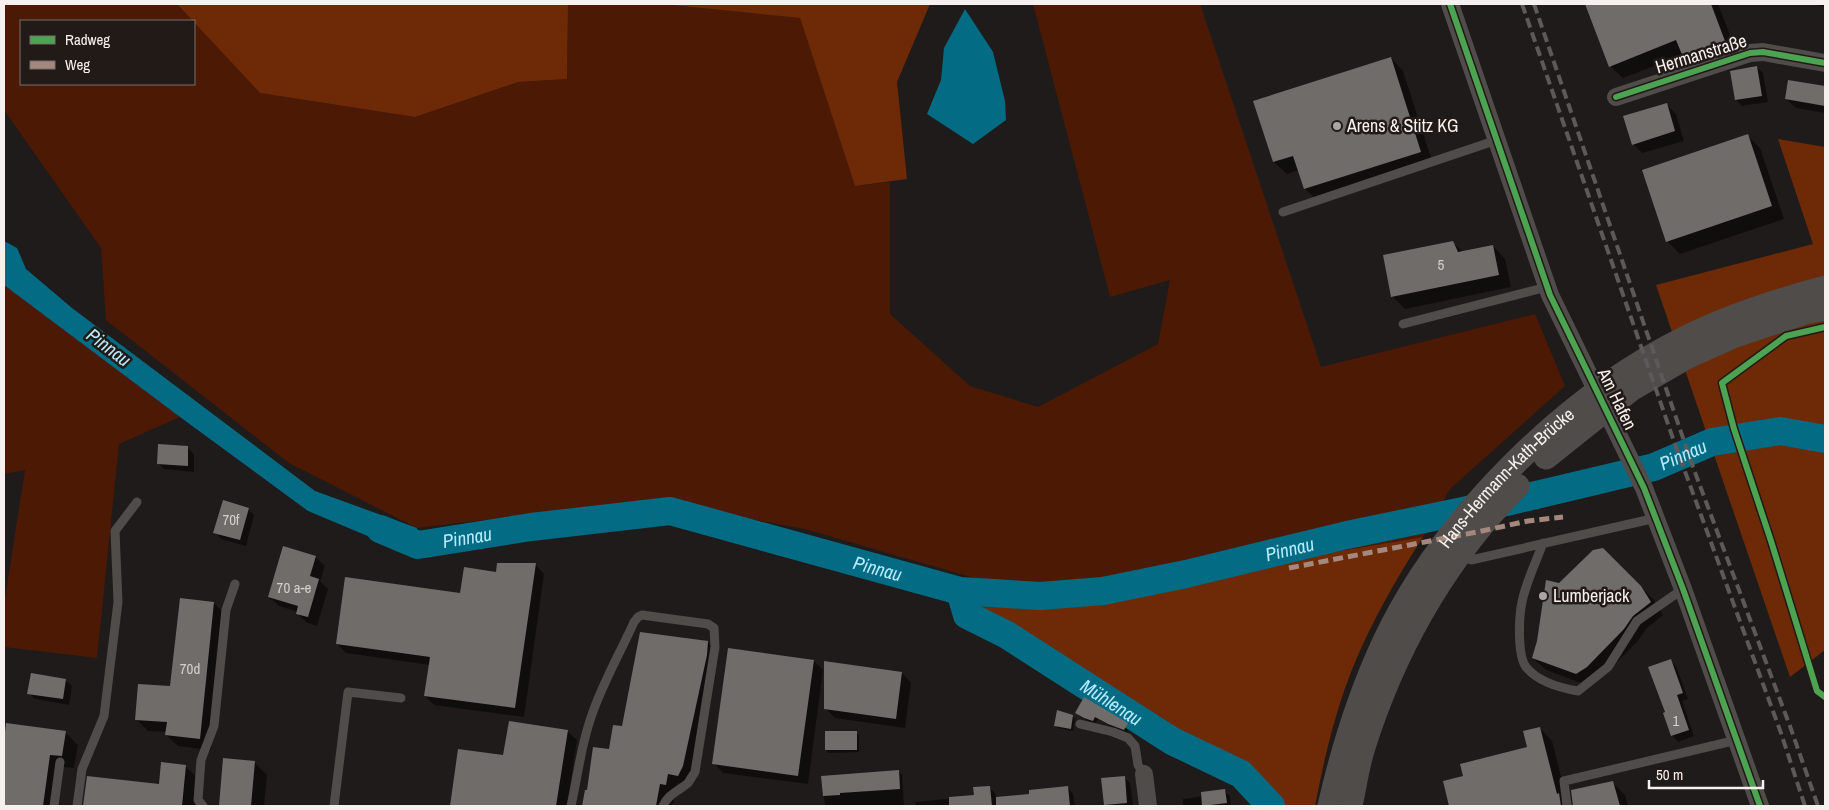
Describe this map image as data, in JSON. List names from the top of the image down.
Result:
{
  "streets": {
    "main road": ["Hans-Hermann-Kath-Brücke"],
    "street": ["Hermanstraße", "Am Hafen"]
  },
  "water": ["Pinnau", "Mühlenau"],
  "places": ["Arens & Stitz KG", "Lumberjack"],
  "house_numbers": [
    "5",
    "70f",
    "70 a-e",
    "70d",
    "1"
  ],
  "legend": ["Radweg", "Weg"],
  "scale_bar": "50 m"
}
